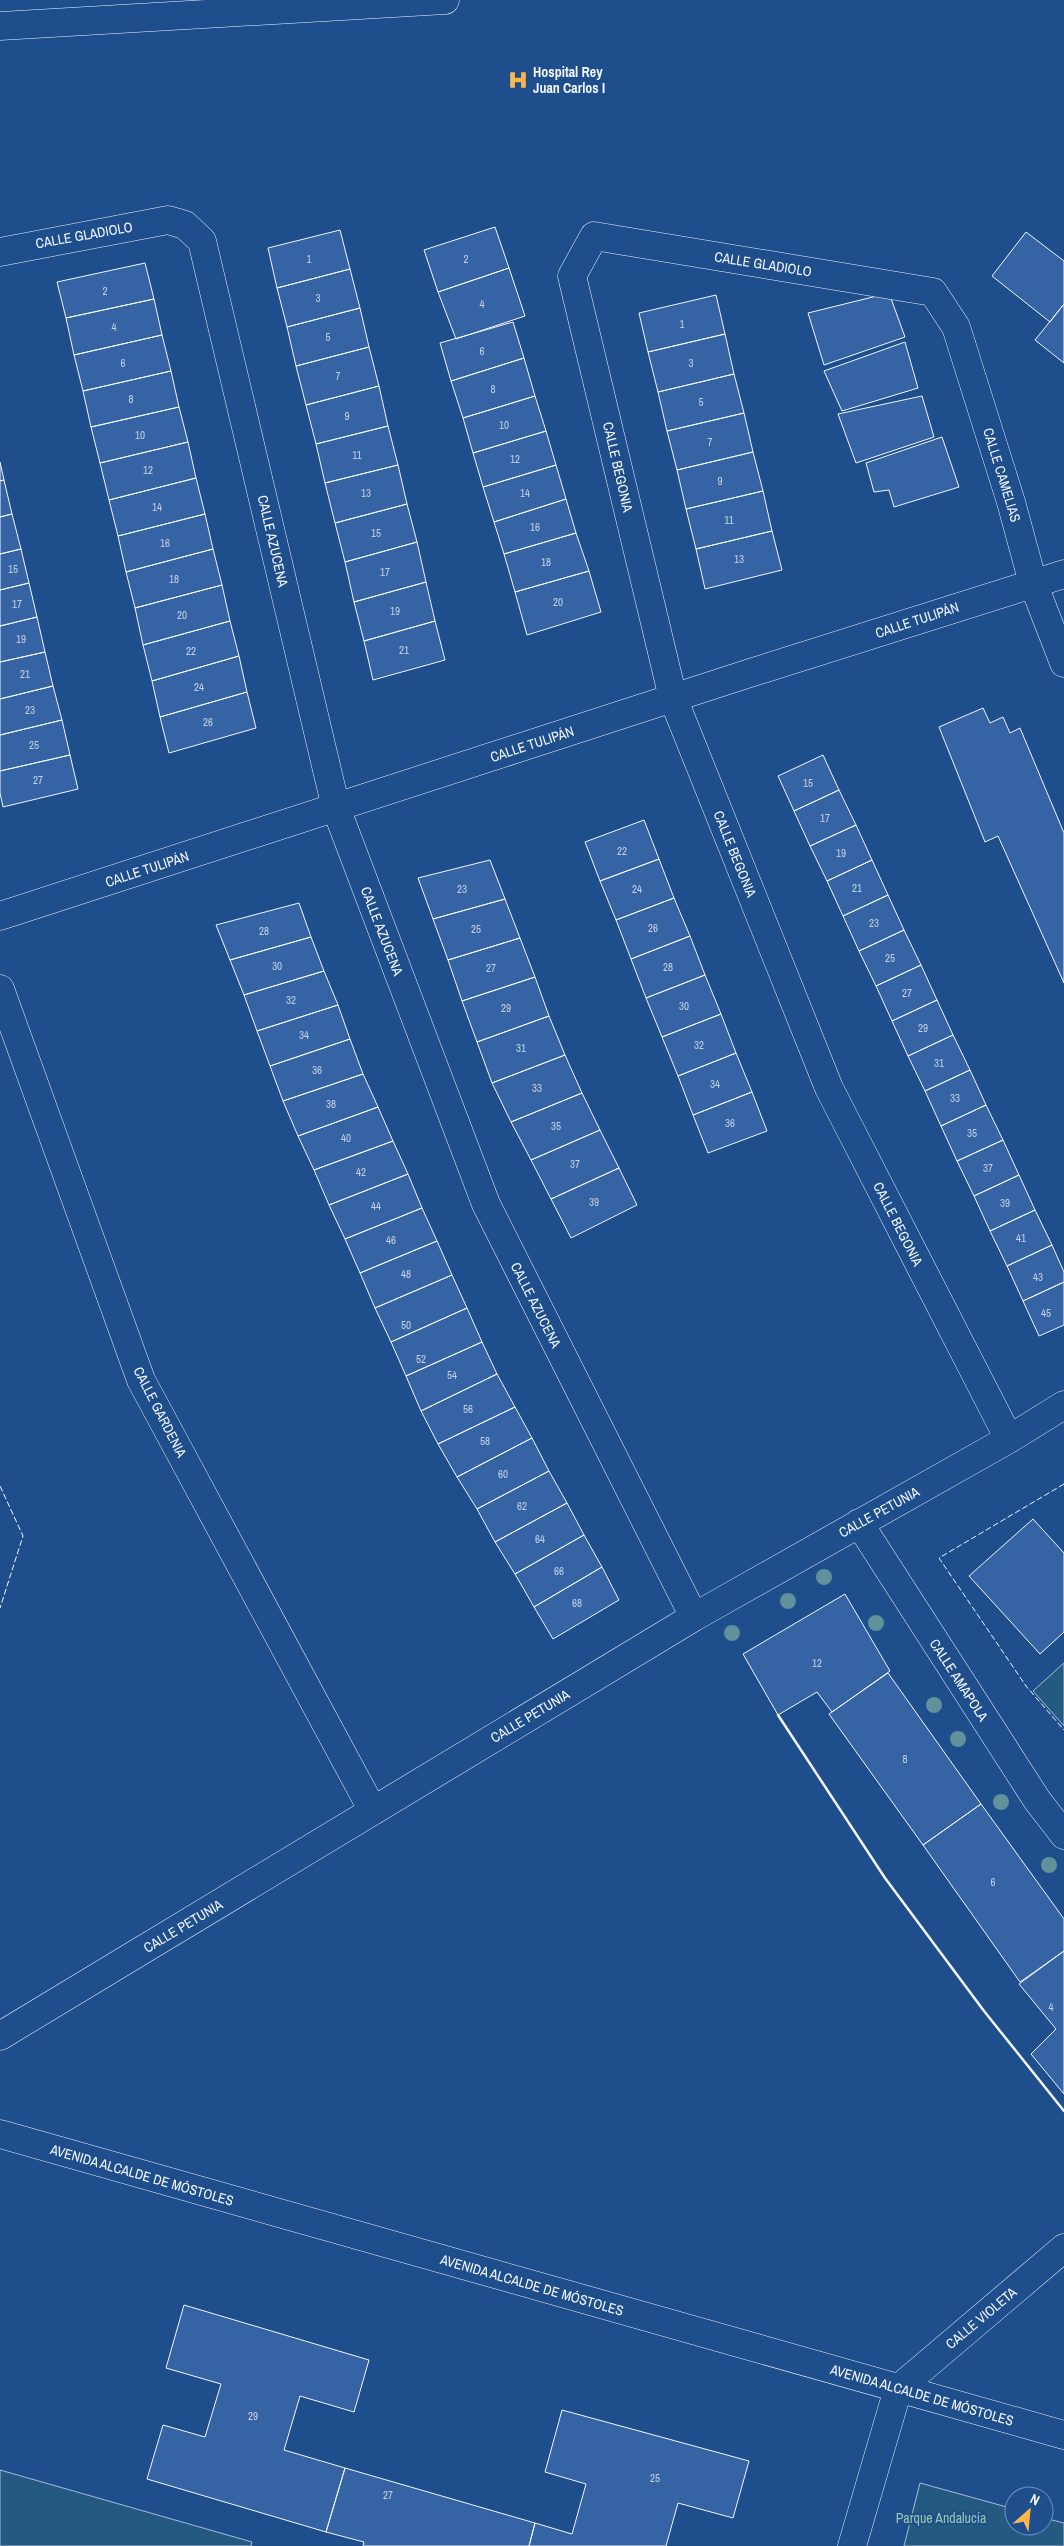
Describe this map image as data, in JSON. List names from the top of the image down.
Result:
{
  "streets": {
    "street": [
      "CALLE GLADIOLO",
      "CALLE BEGONIA",
      "CALLE CAMELIAS",
      "CALLE AZUCENA",
      "CALLE TULIPÁN",
      "CALLE GARDENIA",
      "CALLE PETUNIA",
      "CALLE AMAPOLA",
      "AVENIDA ALCALDE DE MÓSTOLES",
      "CALLE VIOLETA"
    ]
  },
  "crossings": [
    ["CALLE GLADIOLO", "CALLE BEGONIA"],
    ["CALLE GLADIOLO", "CALLE CAMELIAS"],
    ["CALLE GLADIOLO", "CALLE AZUCENA"],
    ["CALLE BEGONIA", "CALLE TULIPÁN"],
    ["CALLE BEGONIA", "CALLE PETUNIA"],
    ["CALLE CAMELIAS", "CALLE TULIPÁN"],
    ["CALLE AZUCENA", "CALLE TULIPÁN"],
    ["CALLE AZUCENA", "CALLE PETUNIA"],
    ["CALLE GARDENIA", "CALLE PETUNIA"],
    ["CALLE PETUNIA", "CALLE AMAPOLA"],
    ["AVENIDA ALCALDE DE MÓSTOLES", "CALLE VIOLETA"]
  ],
  "parks": ["Parque Andalucía"],
  "places": {
    "hospital": ["Hospital Rey Juan Carlos I"]
  },
  "house_numbers": [
    "1",
    "2",
    "2",
    "3",
    "4",
    "1",
    "4",
    "5",
    "6",
    "6",
    "3",
    "7",
    "8",
    "8",
    "5",
    "9",
    "10",
    "10",
    "7",
    "11",
    "12",
    "12",
    "9",
    "13",
    "14",
    "14",
    "11",
    "16",
    "15",
    "16",
    "13",
    "18",
    "15",
    "17",
    "18",
    "20",
    "17",
    "19",
    "20",
    "19",
    "21",
    "22",
    "21",
    "24",
    "23",
    "26",
    "25",
    "27",
    "15",
    "17",
    "22",
    "19",
    "21",
    "23",
    "24",
    "23",
    "26",
    "25",
    "28",
    "25",
    "30",
    "28",
    "27",
    "27",
    "32",
    "30",
    "29",
    "29",
    "34",
    "32",
    "31",
    "31",
    "36",
    "34",
    "33",
    "33",
    "38",
    "36",
    "35",
    "35",
    "40",
    "37",
    "37",
    "42",
    "39",
    "39",
    "44",
    "41",
    "46",
    "48",
    "43",
    "45",
    "50",
    "52",
    "54",
    "56",
    "58",
    "60",
    "62",
    "64",
    "66",
    "68",
    "12",
    "8",
    "6",
    "4",
    "29",
    "25",
    "27"
  ],
  "north": "top right"
}
